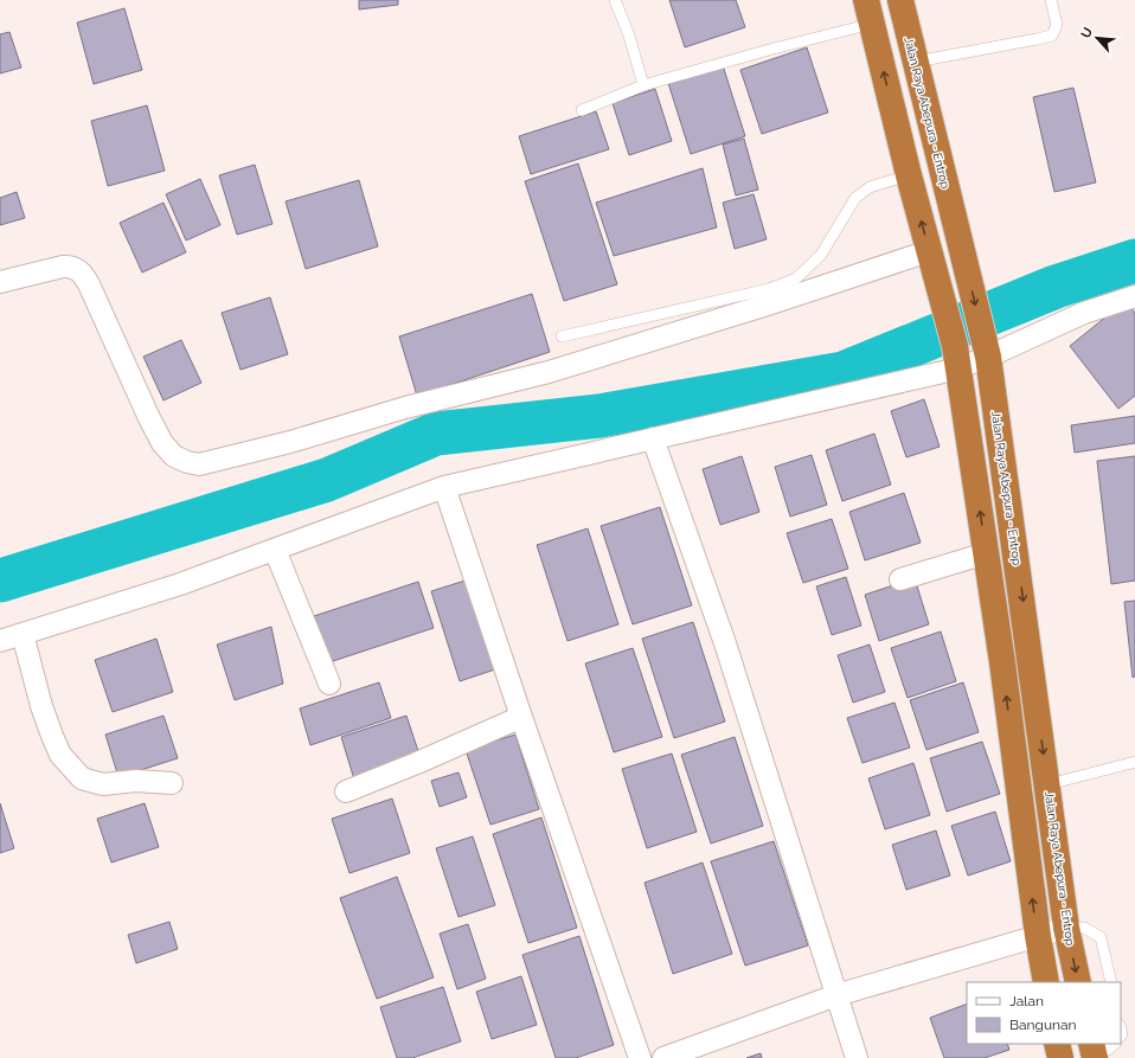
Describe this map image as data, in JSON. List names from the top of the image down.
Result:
{
  "streets": {
    "highway": ["Jalan Raya Abepura - Entrop"]
  },
  "legend": ["Jalan", "Bangunan"],
  "north": "top left"
}
